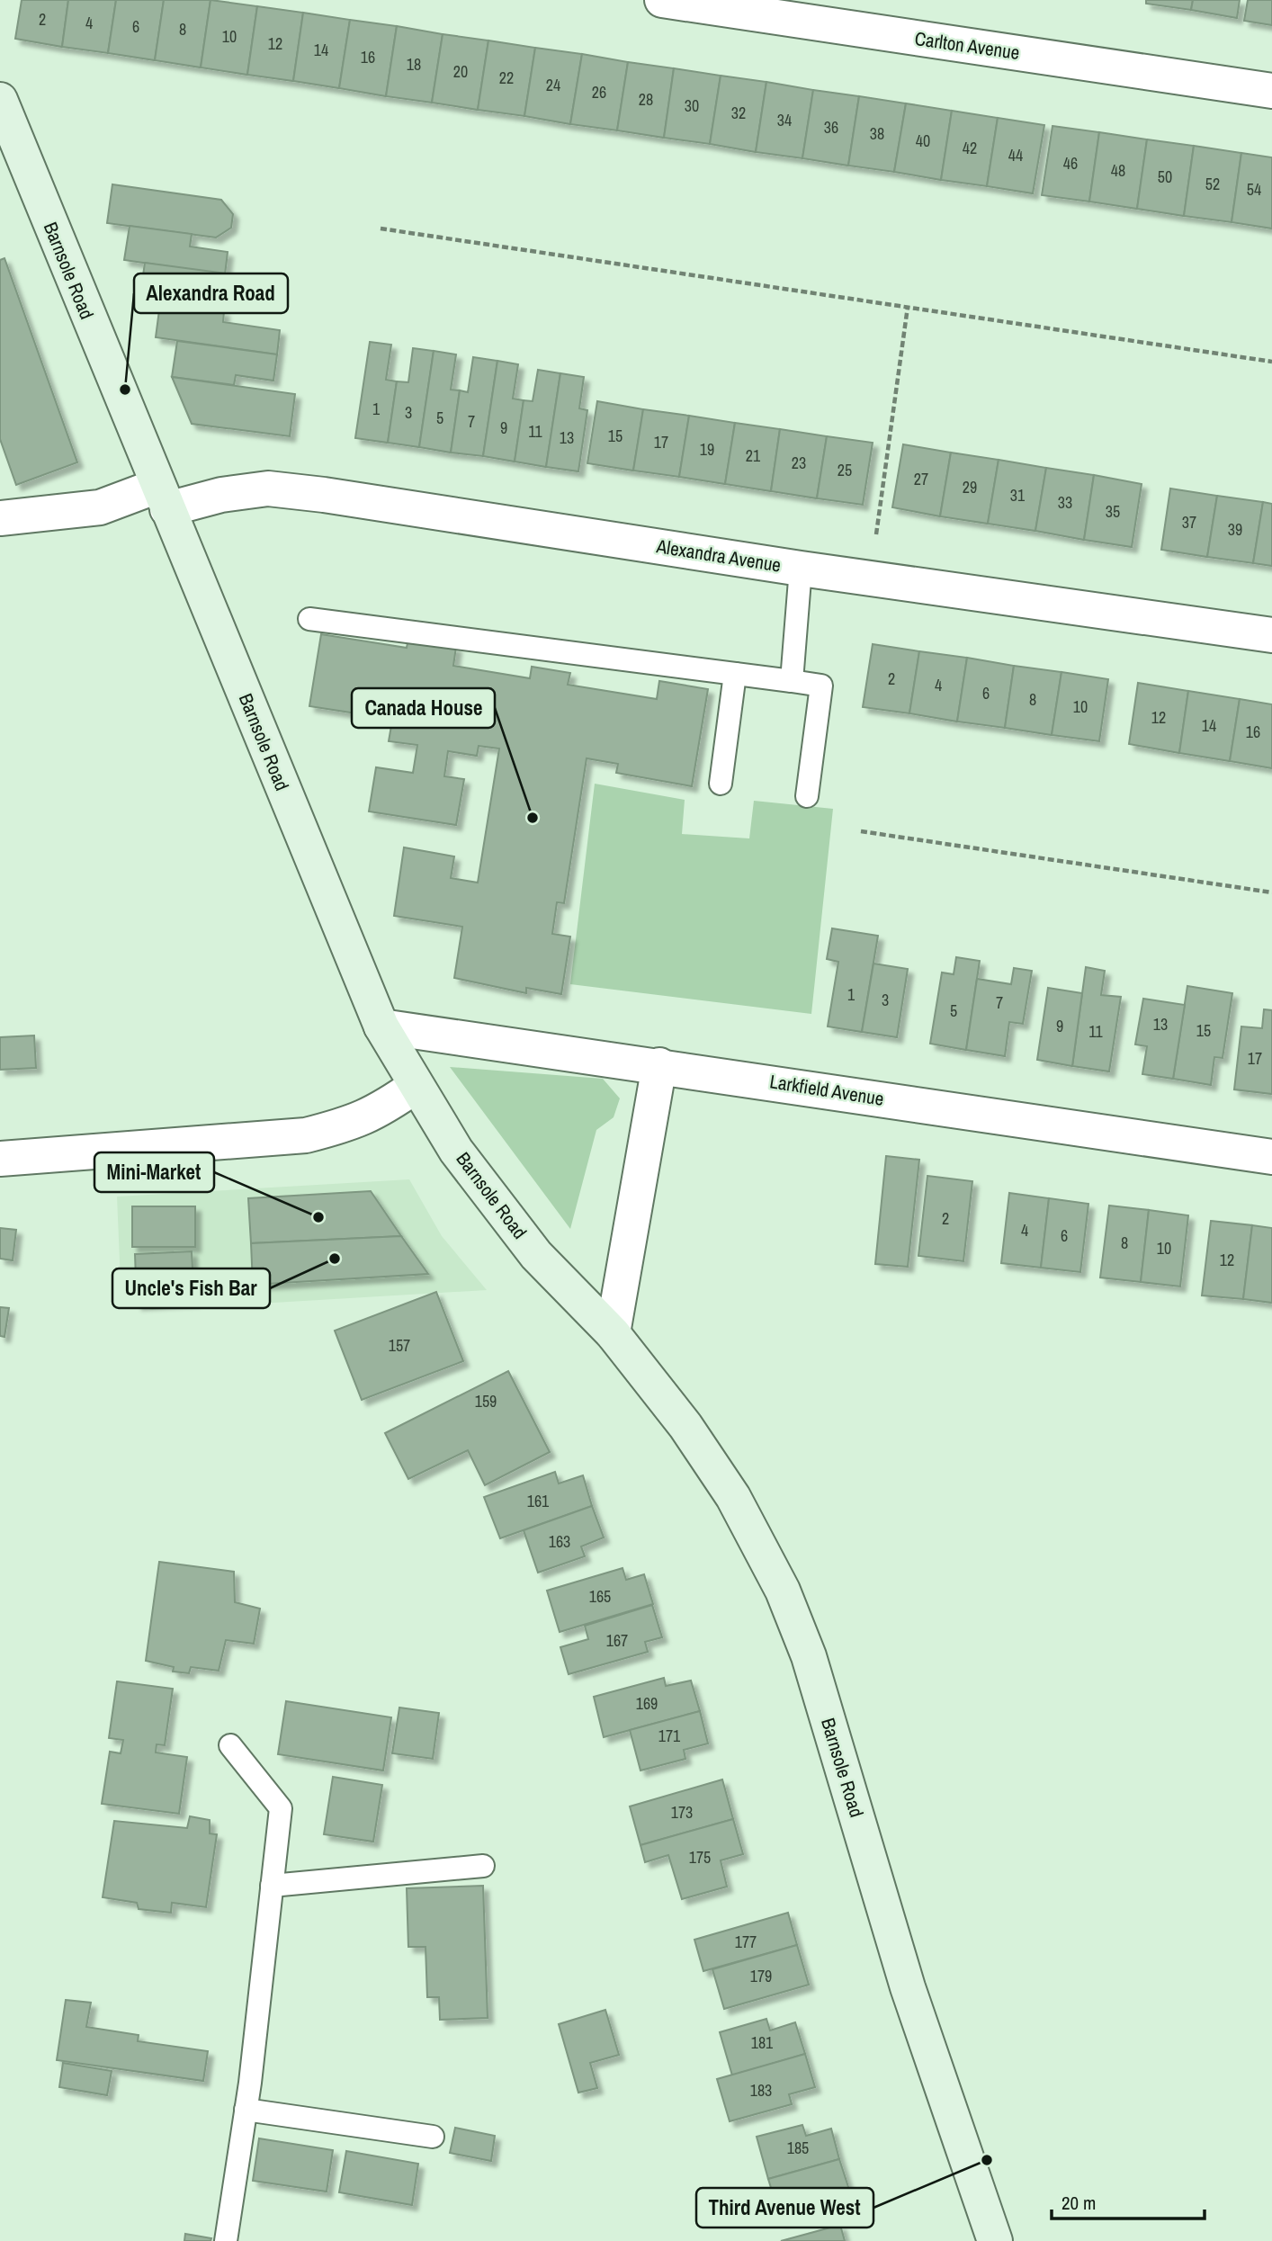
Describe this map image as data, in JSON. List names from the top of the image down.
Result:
{
  "streets": {
    "street": [
      "Carlton Avenue",
      "Barnsole Road",
      "Alexandra Avenue",
      "Larkfield Avenue"
    ]
  },
  "crossings": [
    ["Barnsole Road", "Alexandra Avenue"],
    ["Barnsole Road", "Larkfield Avenue"]
  ],
  "places": [
    "Alexandra Road",
    "Canada House",
    "Mini-Market",
    "Uncle's Fish Bar",
    "Third Avenue West"
  ],
  "house_numbers": [
    "2",
    "4",
    "6",
    "8",
    "10",
    "12",
    "14",
    "16",
    "18",
    "20",
    "22",
    "24",
    "26",
    "28",
    "30",
    "32",
    "34",
    "36",
    "38",
    "40",
    "42",
    "44",
    "46",
    "48",
    "50",
    "52",
    "54",
    "1",
    "3",
    "5",
    "7",
    "9",
    "11",
    "15",
    "13",
    "17",
    "19",
    "21",
    "23",
    "25",
    "27",
    "29",
    "31",
    "33",
    "35",
    "37",
    "39",
    "2",
    "4",
    "6",
    "8",
    "10",
    "12",
    "14",
    "16",
    "1",
    "3",
    "7",
    "5",
    "13",
    "9",
    "15",
    "11",
    "17",
    "2",
    "4",
    "6",
    "8",
    "10",
    "12",
    "157",
    "159",
    "161",
    "163",
    "165",
    "167",
    "169",
    "171",
    "173",
    "175",
    "177",
    "179",
    "181",
    "183",
    "185"
  ],
  "scale_bar": "20 m"
}
